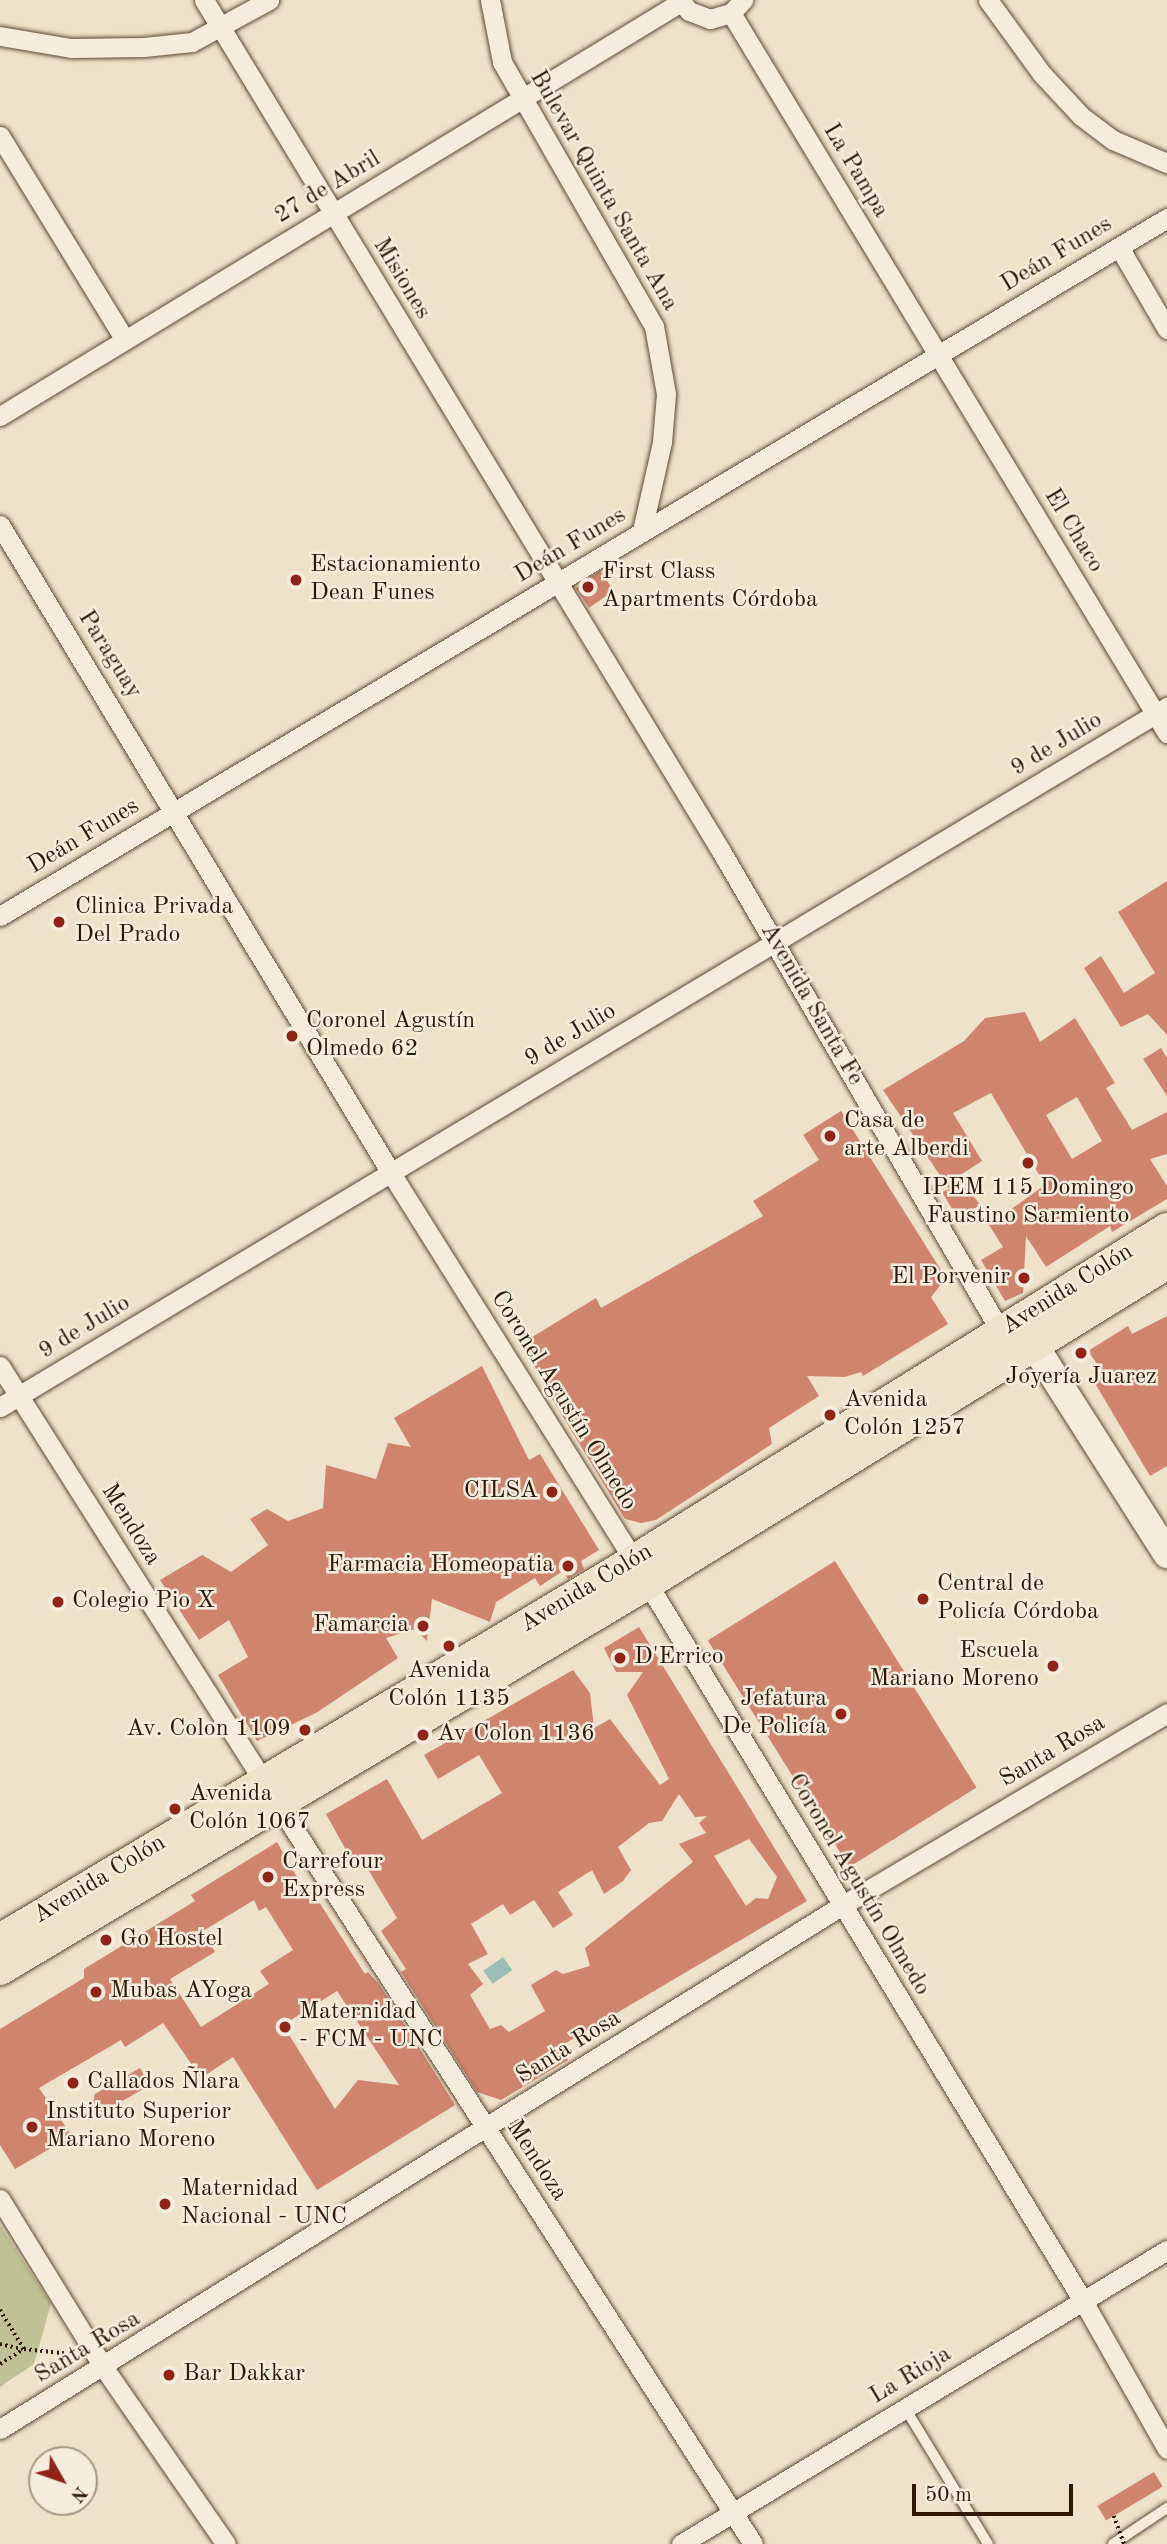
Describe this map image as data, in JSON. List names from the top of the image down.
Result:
{
  "streets": {
    "main road": ["Avenida Colón"],
    "street": [
      "La Pampa",
      "27 de Abril",
      "Bulevar Quinta Santa Ana",
      "Deán Funes",
      "Misiones",
      "El Chaco",
      "Paraguay",
      "9 de Julio",
      "Avenida Santa Fe",
      "Coronel Agustín Olmedo",
      "Mendoza",
      "Santa Rosa",
      "La Rioja"
    ]
  },
  "crossings": [
    ["La Pampa", "Deán Funes"],
    ["La Pampa", "El Chaco"],
    ["27 de Abril", "Bulevar Quinta Santa Ana"],
    ["27 de Abril", "Misiones"],
    ["Bulevar Quinta Santa Ana", "Deán Funes"],
    ["Deán Funes", "Misiones"],
    ["Deán Funes", "El Chaco"],
    ["Deán Funes", "Paraguay"],
    ["Deán Funes", "Avenida Santa Fe"],
    ["Deán Funes", "Coronel Agustín Olmedo"],
    ["Misiones", "Avenida Santa Fe"],
    ["El Chaco", "9 de Julio"],
    ["Paraguay", "Coronel Agustín Olmedo"],
    ["9 de Julio", "Avenida Santa Fe"],
    ["9 de Julio", "Coronel Agustín Olmedo"],
    ["9 de Julio", "Mendoza"],
    ["Avenida Santa Fe", "Avenida Colón"],
    ["Avenida Colón", "Coronel Agustín Olmedo"],
    ["Avenida Colón", "Mendoza"],
    ["Coronel Agustín Olmedo", "Santa Rosa"],
    ["Coronel Agustín Olmedo", "La Rioja"],
    ["Mendoza", "Santa Rosa"],
    ["Mendoza", "La Rioja"]
  ],
  "places": [
    "Estacionamiento Dean Funes",
    "First Class Apartments Córdoba",
    "Clinica Privada Del Prado",
    "Coronel Agustín Olmedo 62",
    "Casa de arte Alberdi",
    "IPEM 115 Domingo Faustino Sarmiento",
    "El Porvenir",
    "Joyería Juarez",
    "Avenida Colón 1257",
    "CILSA",
    "Farmacia Homeopatia",
    "Central de Policía Córdoba",
    "Colegio Pio X",
    "Famarcia",
    "Avenida Colón 1135",
    "D'Errico",
    "Escuela Mariano Moreno",
    "Jefatura De Policía",
    "Av. Colon 1109",
    "Av Colon 1136",
    "Avenida Colón 1067",
    "Carrefour Express",
    "Go Hostel",
    "Mubas AYoga",
    "Maternidad - FCM - UNC",
    "Callados Ñlara",
    "Instituto Superior Mariano Moreno",
    "Maternidad Nacional - UNC",
    "Bar Dakkar"
  ],
  "scale_bar": "50 m",
  "north": "bottom right"
}
